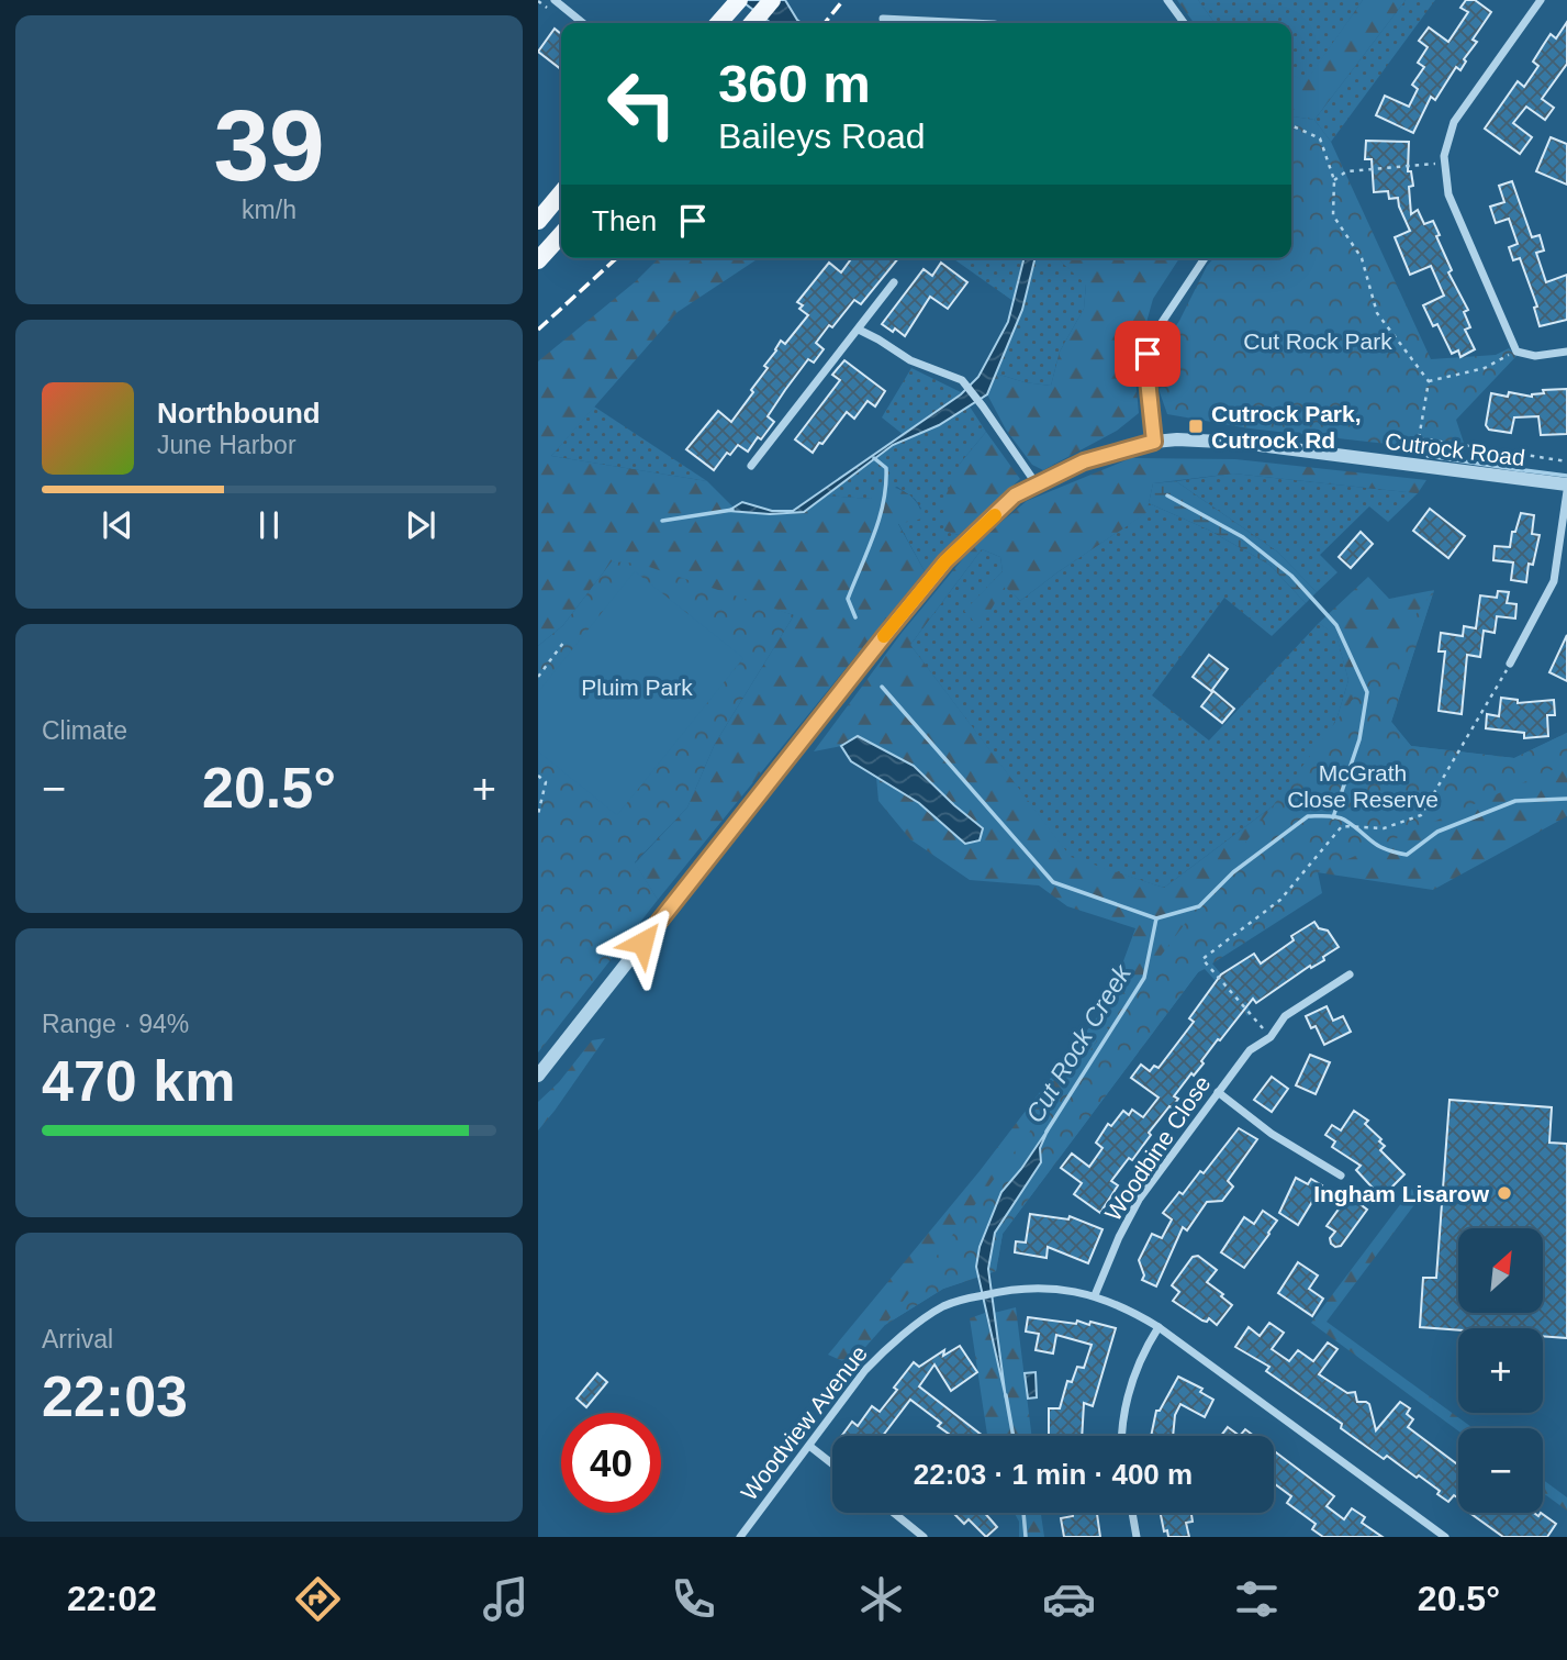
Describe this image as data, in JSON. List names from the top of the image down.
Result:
{
  "streets": {
    "street": ["Cutrock Road", "Woodbine Close", "Woodview Avenue"]
  },
  "crossings": [
    ["Woodbine Close", "Woodview Avenue"]
  ],
  "water": ["Cut Rock Creek"],
  "parks": ["Cut Rock Park", "Pluim Park", "McGrath Close Reserve"],
  "places": {
    "transit": ["Cutrock Park, Cutrock Rd"],
    "other": ["Ingham Lisarow"]
  },
  "north": "top right",
  "page": {
    "tile": [
      ["39", "km/h"],
      "Climate",
      ["Range · 94%", "470 km"],
      ["Arrival", "22:03"]
    ],
    "turn": ["360 m", "Baileys Road"],
    "then": "Then",
    "song": ["Northbound", "June Harbor"],
    "heat": ["−", "20.5°", "+"],
    "map_buttons": ["+", "−"],
    "limit": "40",
    "trip": "22:03 · 1 min · 400 m",
    "tabs": ["22:02", "20.5°"]
  }
}
